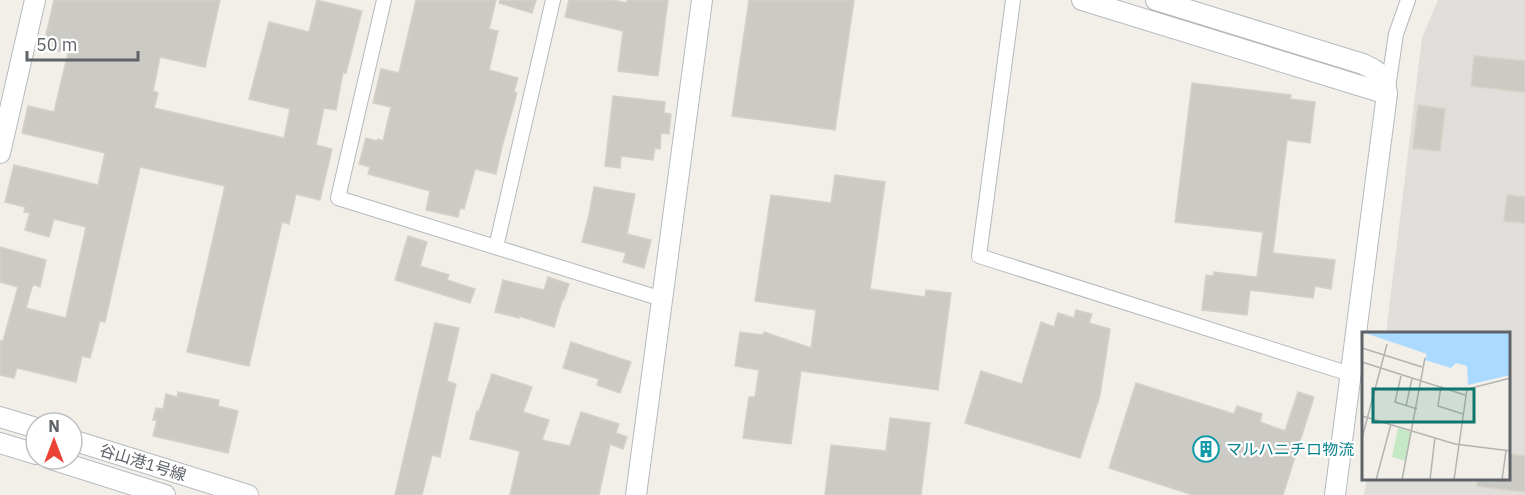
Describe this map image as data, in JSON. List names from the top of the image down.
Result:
{
  "streets": {
    "street": ["谷山港1号線"]
  },
  "places": {
    "building": ["マルハニチロ物流"]
  },
  "scale_bar": "50 m",
  "north": "top"
}
